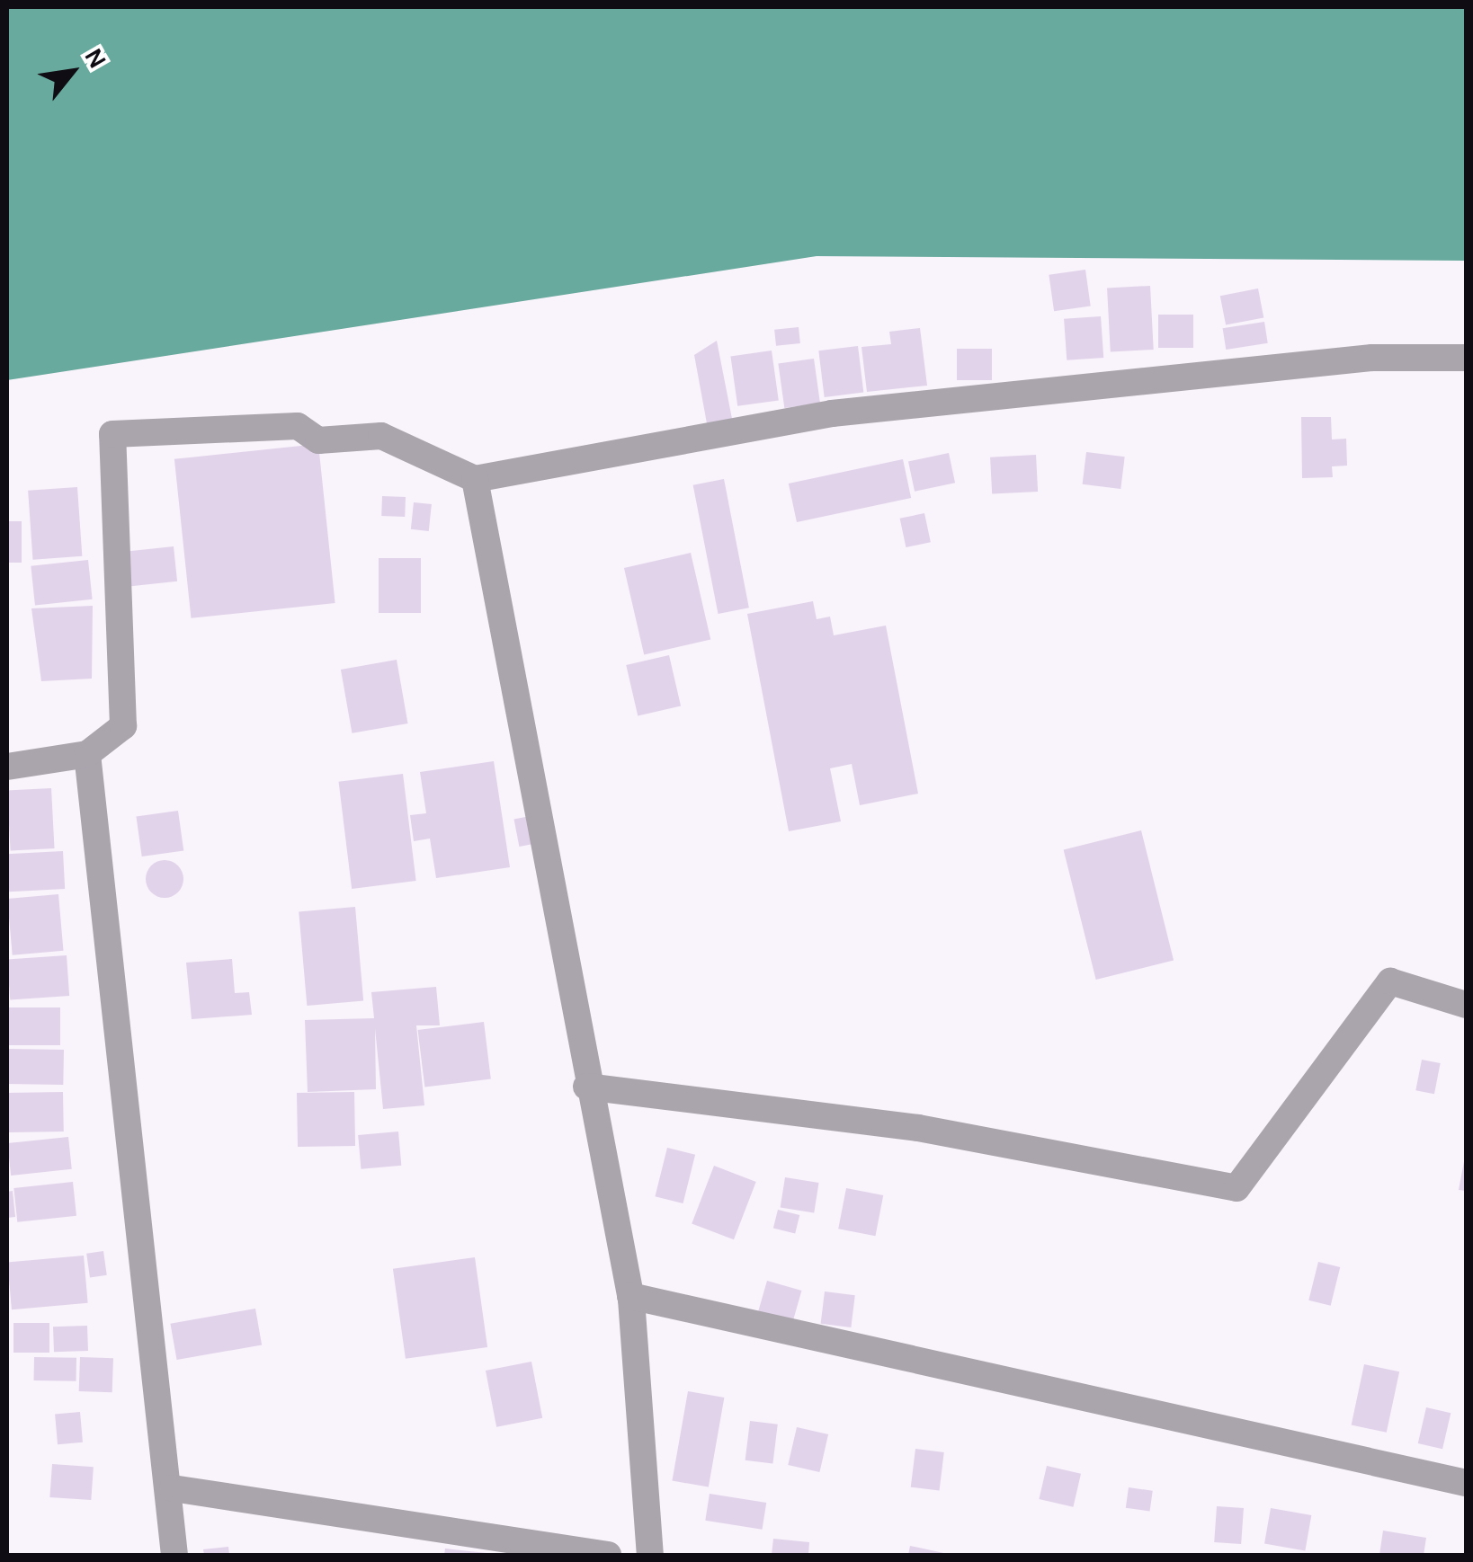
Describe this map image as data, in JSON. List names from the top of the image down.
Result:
{
  "north": "top right"
}
